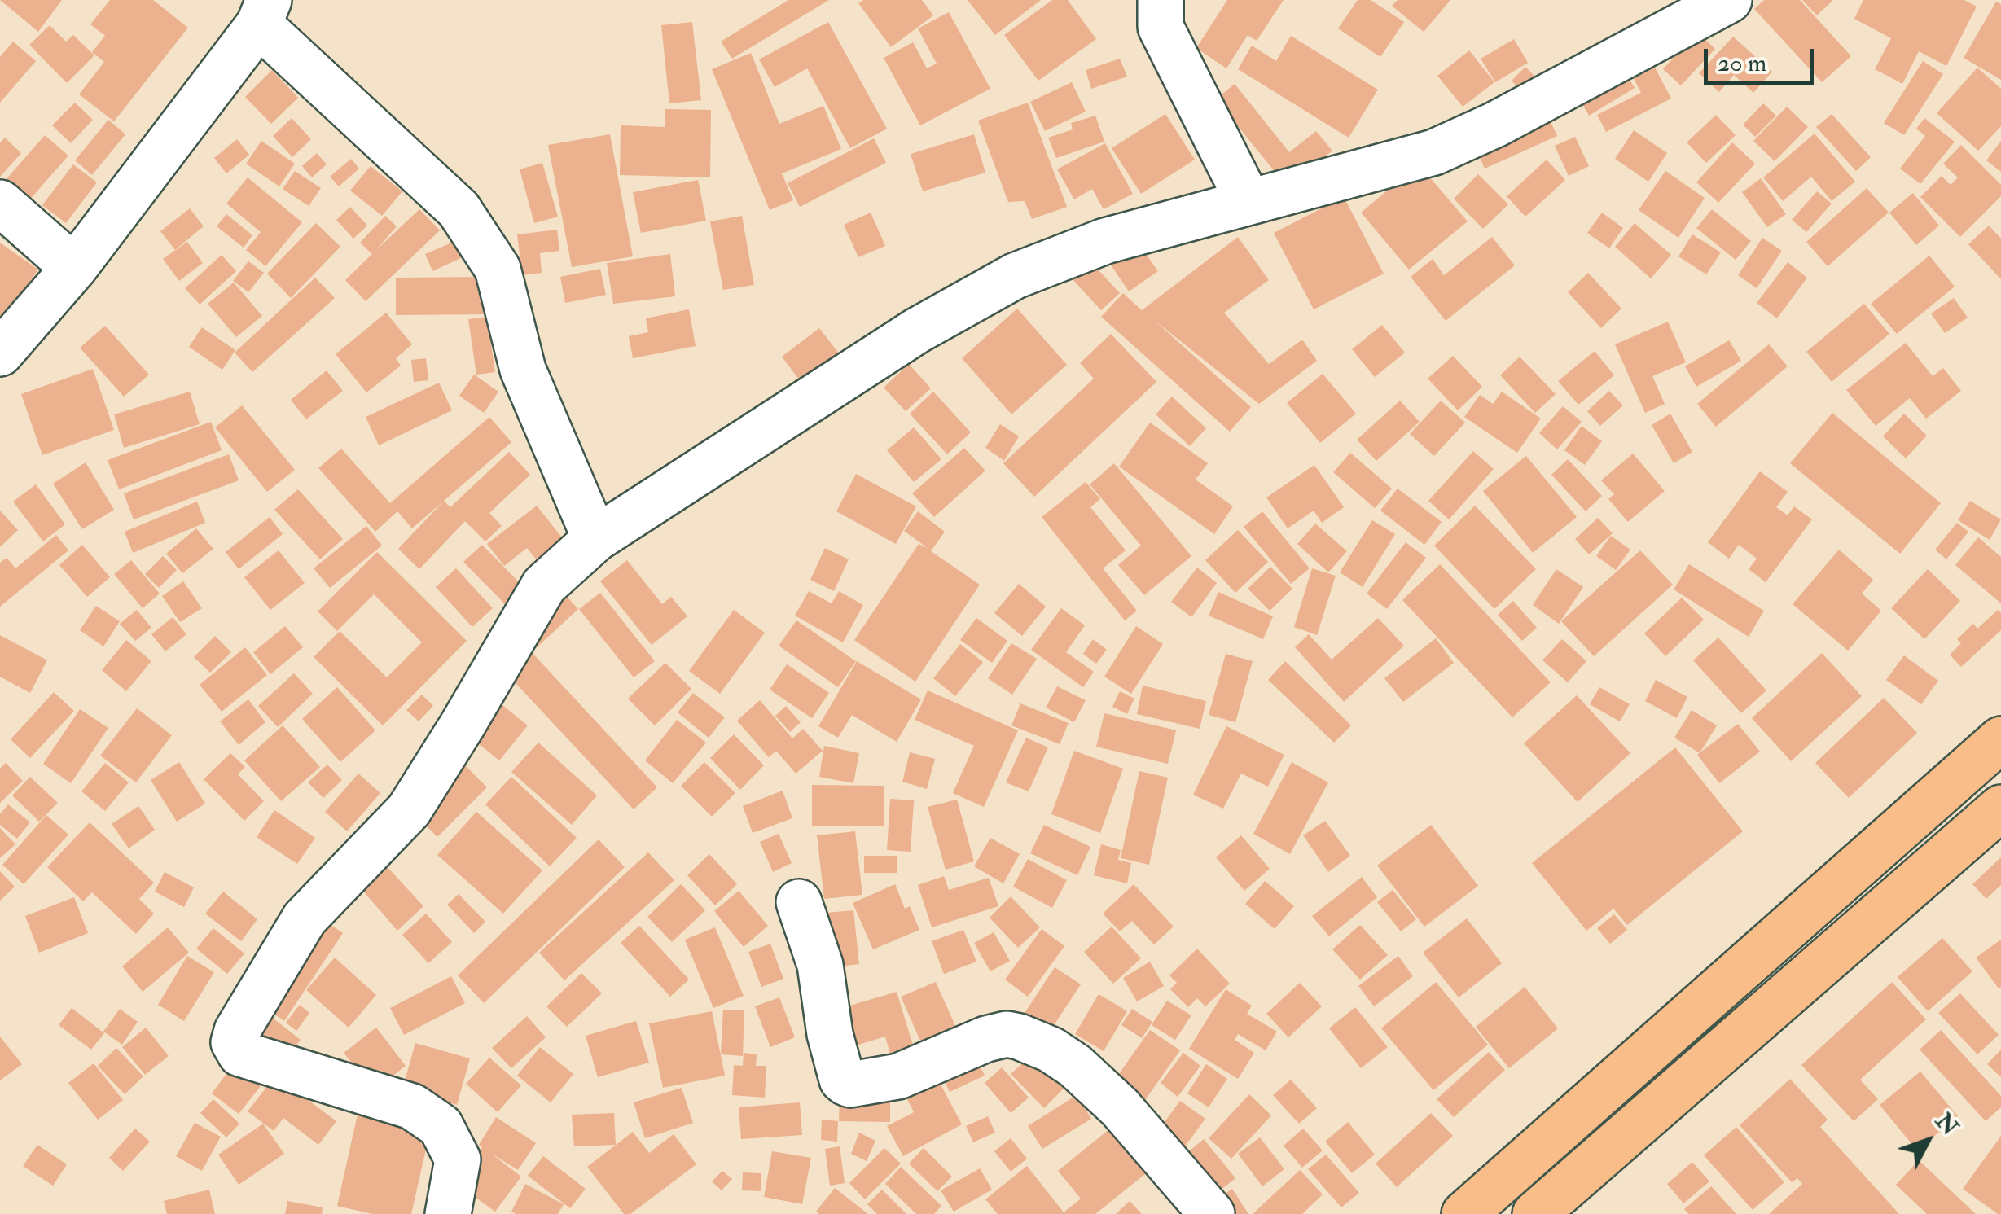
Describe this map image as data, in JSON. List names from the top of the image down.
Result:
{
  "scale_bar": "20 m",
  "north": "top right"
}
